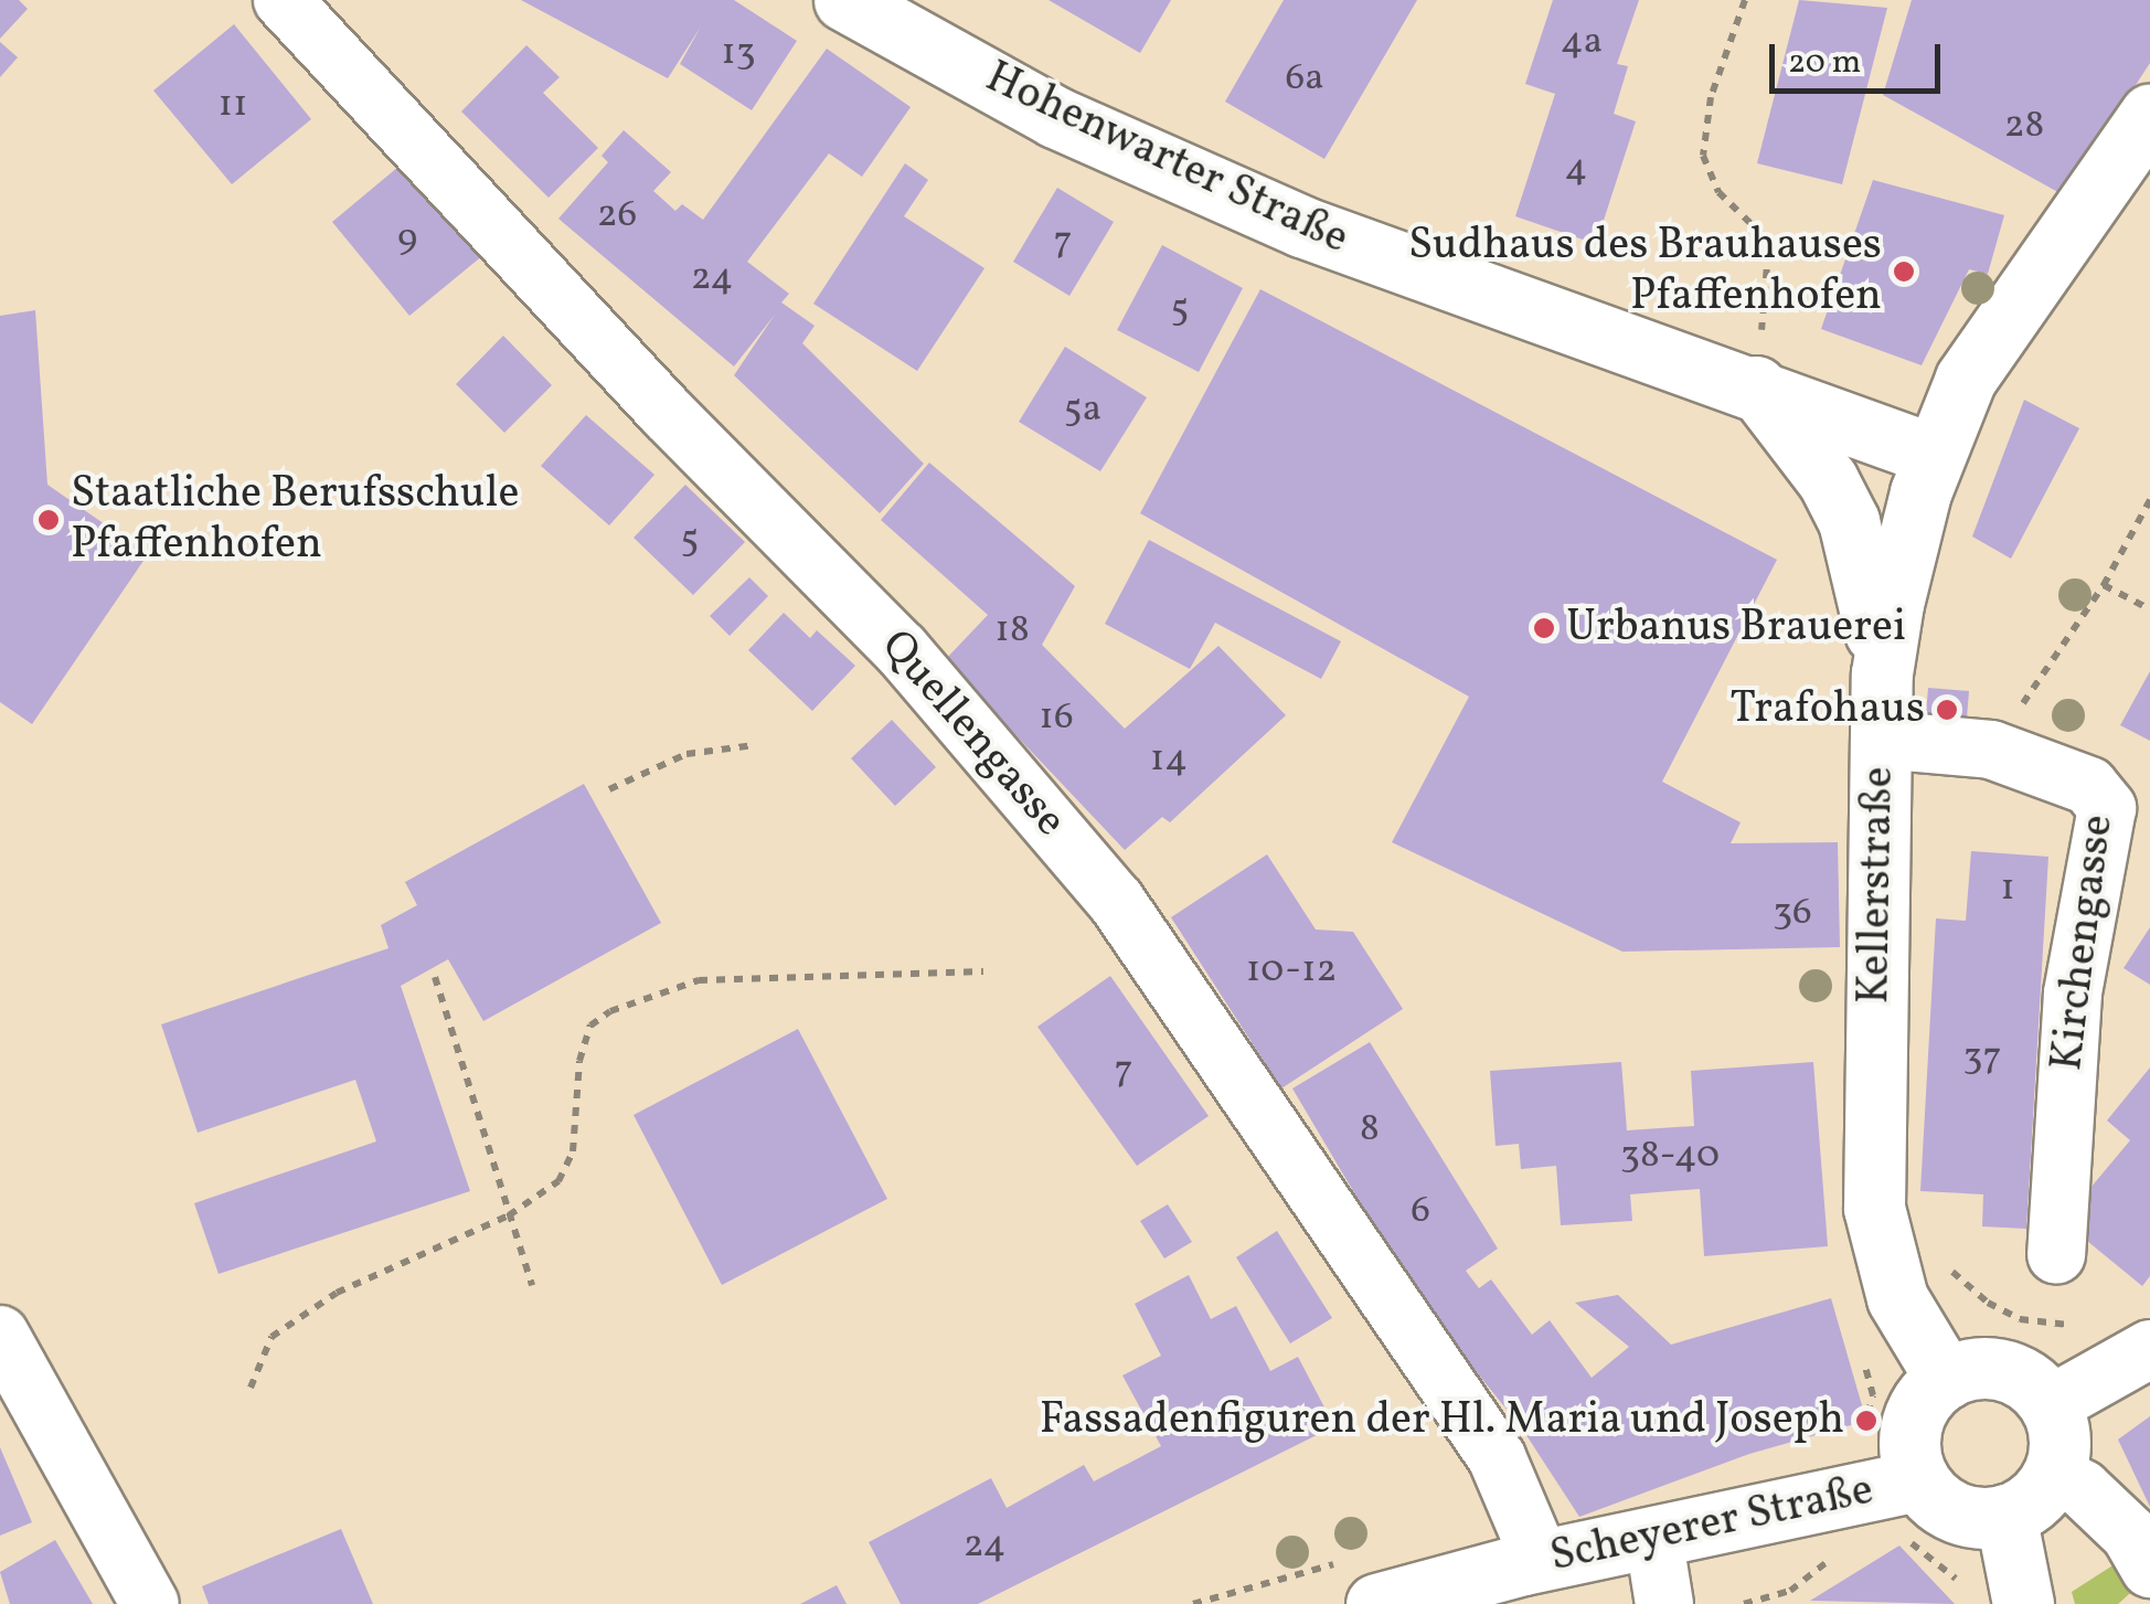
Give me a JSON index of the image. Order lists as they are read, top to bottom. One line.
{"streets":{"street":["Hohenwarter Straße","Quellengasse","Kellerstraße","Kirchengasse","Scheyerer Straße"]},"crossings":[["Hohenwarter Straße","Kellerstraße"],["Quellengasse","Scheyerer Straße"],["Kellerstraße","Kirchengasse"],["Kellerstraße","Scheyerer Straße"]],"places":["Sudhaus des Brauhauses Pfaffenhofen","Staatliche Berufsschule Pfaffenhofen","Urbanus Brauerei","Trafohaus","Fassadenfiguren der Hl. Maria und Joseph"],"house_numbers":["4a","13","6a","11","28","4","26","9","7","24","5","5a","5","18","16","14","1","36","10-12","37","7","8","38-40","6","24"],"scale_bar":"20 m"}
